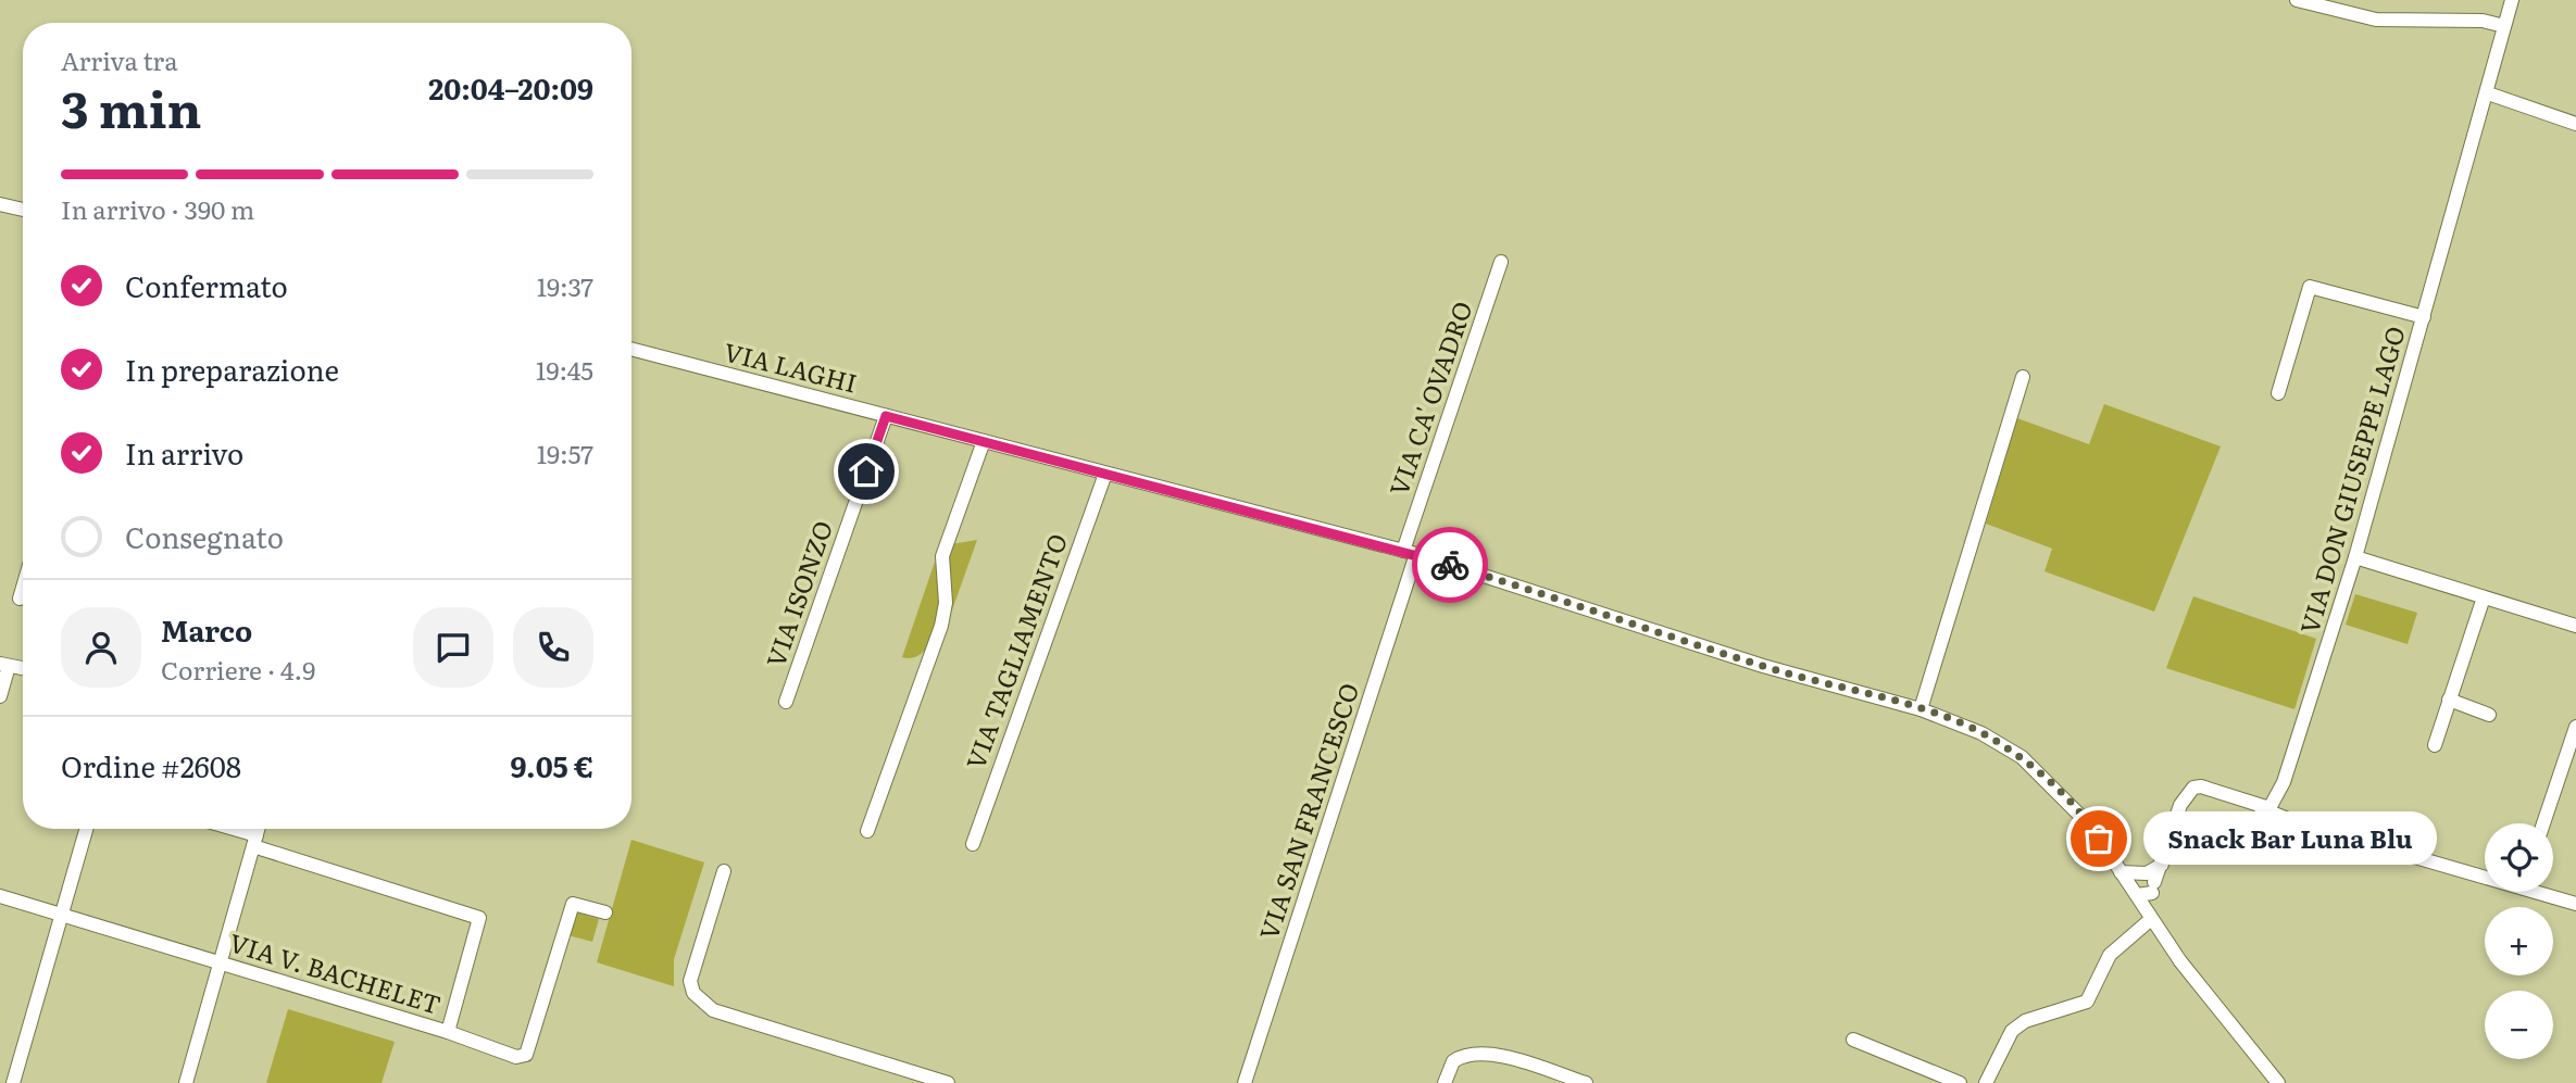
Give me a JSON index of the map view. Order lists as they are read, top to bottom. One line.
{"streets":{"street":["VIA LAGHI","VIA CA' OVADRO","VIA DON GIUSEPPE LAGO","VIA ISONZO","VIA TAGLIAMENTO","VIA SAN FRANCESCO","VIA V. BACHELET"]},"crossings":[["VIA LAGHI","VIA CA' OVADRO"],["VIA LAGHI","VIA ISONZO"],["VIA LAGHI","VIA TAGLIAMENTO"],["VIA LAGHI","VIA SAN FRANCESCO"],["VIA CA' OVADRO","VIA SAN FRANCESCO"]],"places":["Snack Bar Luna Blu"],"page":{"heading":["3 min","Arriva tra","20:04–20:09"],"panel":["Marco","Corriere · 4.9","Ordine #2608","9.05 €"],"bar":"In arrivo · 390 m","list":[["Confermato","19:37"],["In preparazione","19:45"],["In arrivo","19:57"],"Consegnato"],"bubble":"Snack Bar Luna Blu","map_buttons":["+","−"]}}
